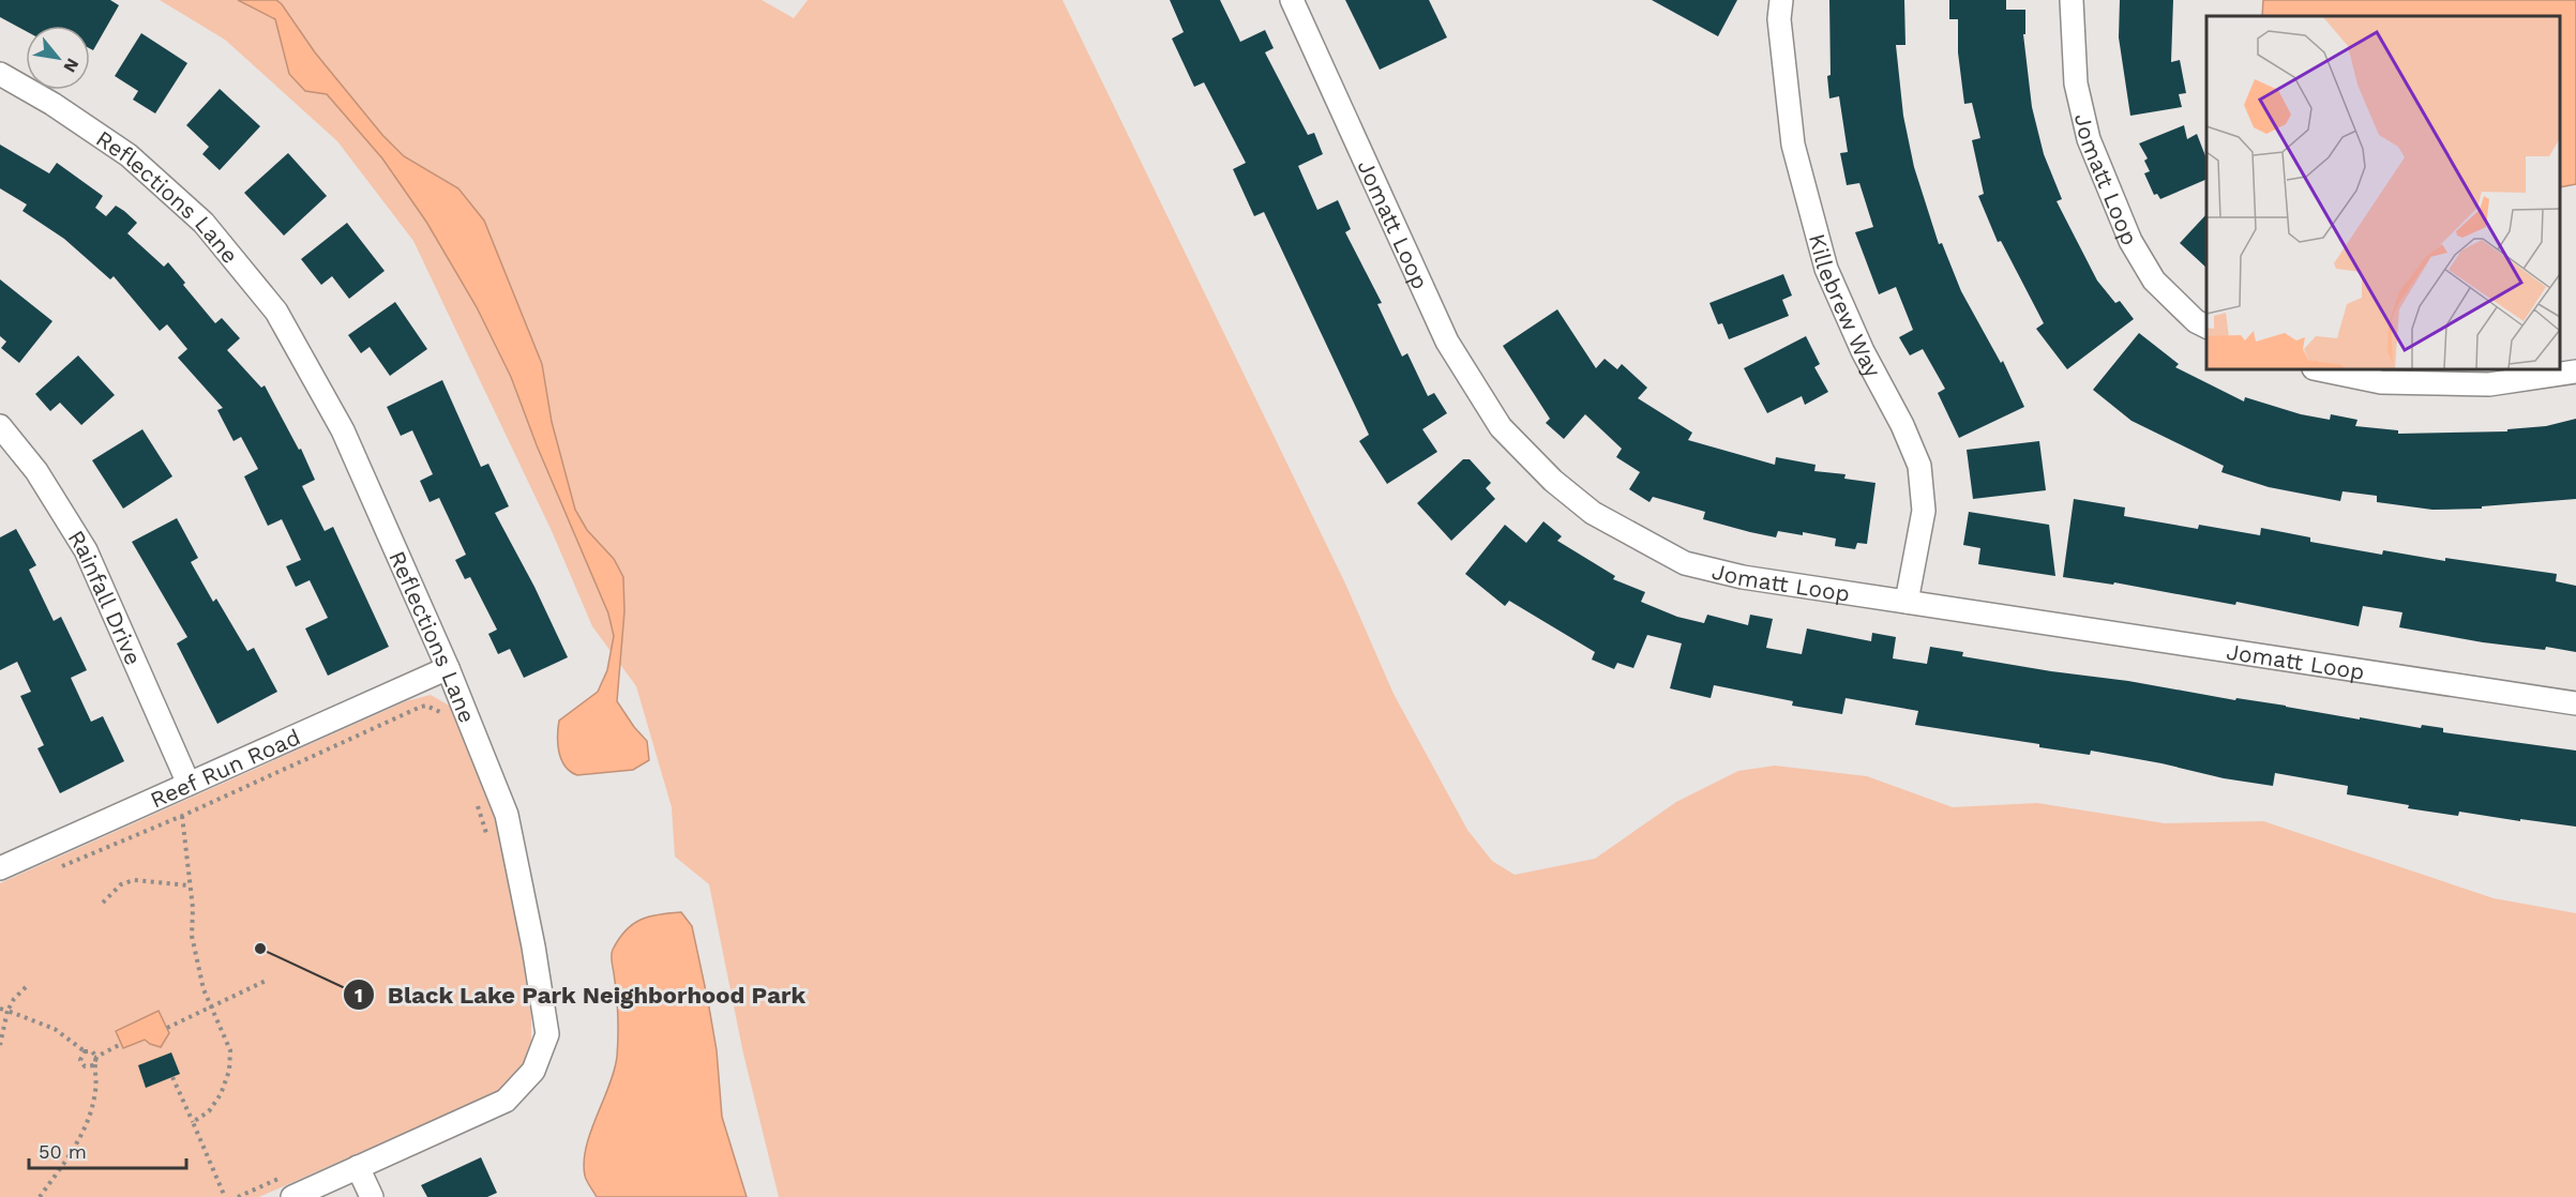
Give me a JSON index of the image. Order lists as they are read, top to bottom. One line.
{"streets":{"street":["Jomatt Loop","Reflections Lane","Killebrew Way","Rainfall Drive","Reef Run Road"]},"crossings":[["Jomatt Loop","Killebrew Way"],["Reflections Lane","Reef Run Road"],["Rainfall Drive","Reef Run Road"]],"places":["Black Lake Park Neighborhood Park"],"scale_bar":"50 m","north":"bottom right"}
